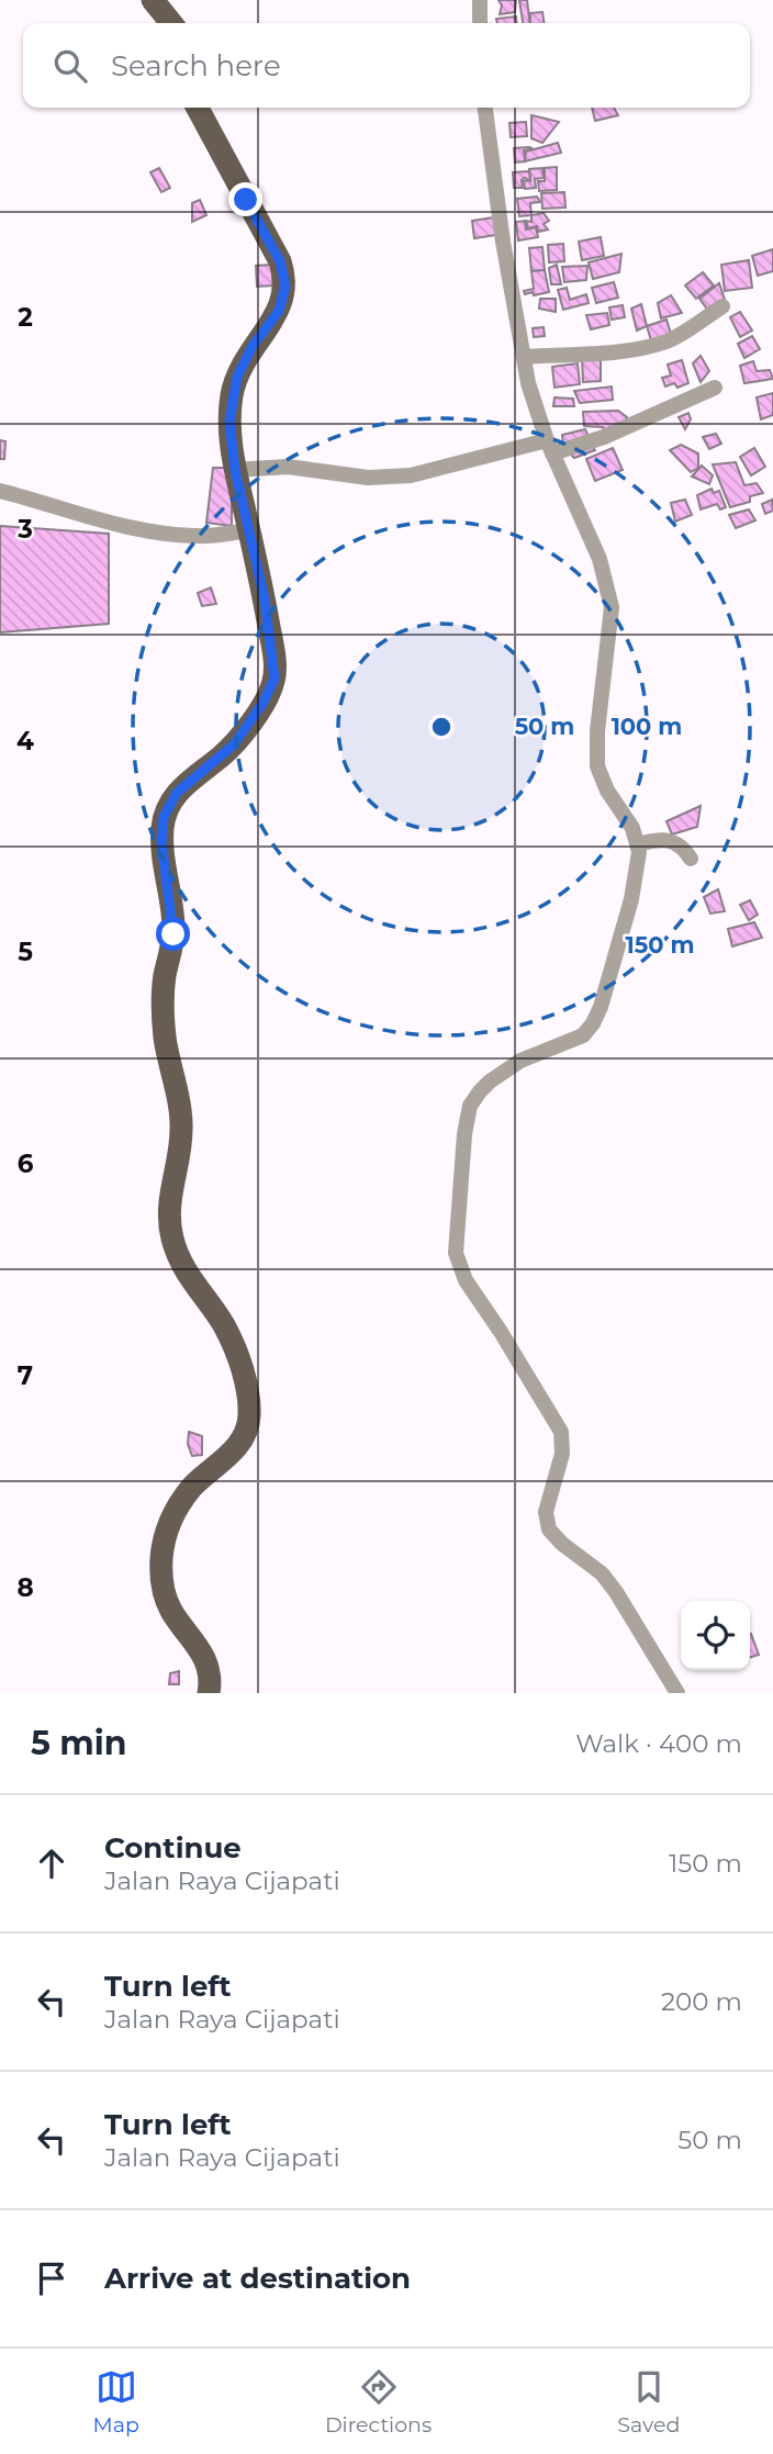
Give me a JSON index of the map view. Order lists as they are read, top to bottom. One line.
{"page":{"search":"Search here","heading":["5 min","Walk · 400 m"],"list":[["Continue","Jalan Raya Cijapati","150 m"],["Turn left","Jalan Raya Cijapati","200 m"],["Turn left","Jalan Raya Cijapati","50 m"],"Arrive at destination"],"nav":["Map","Directions","Saved"]},"grid":{"rows":["2","3","4","5","6","7","8"]},"rings":["50 m","100 m","150 m"]}
